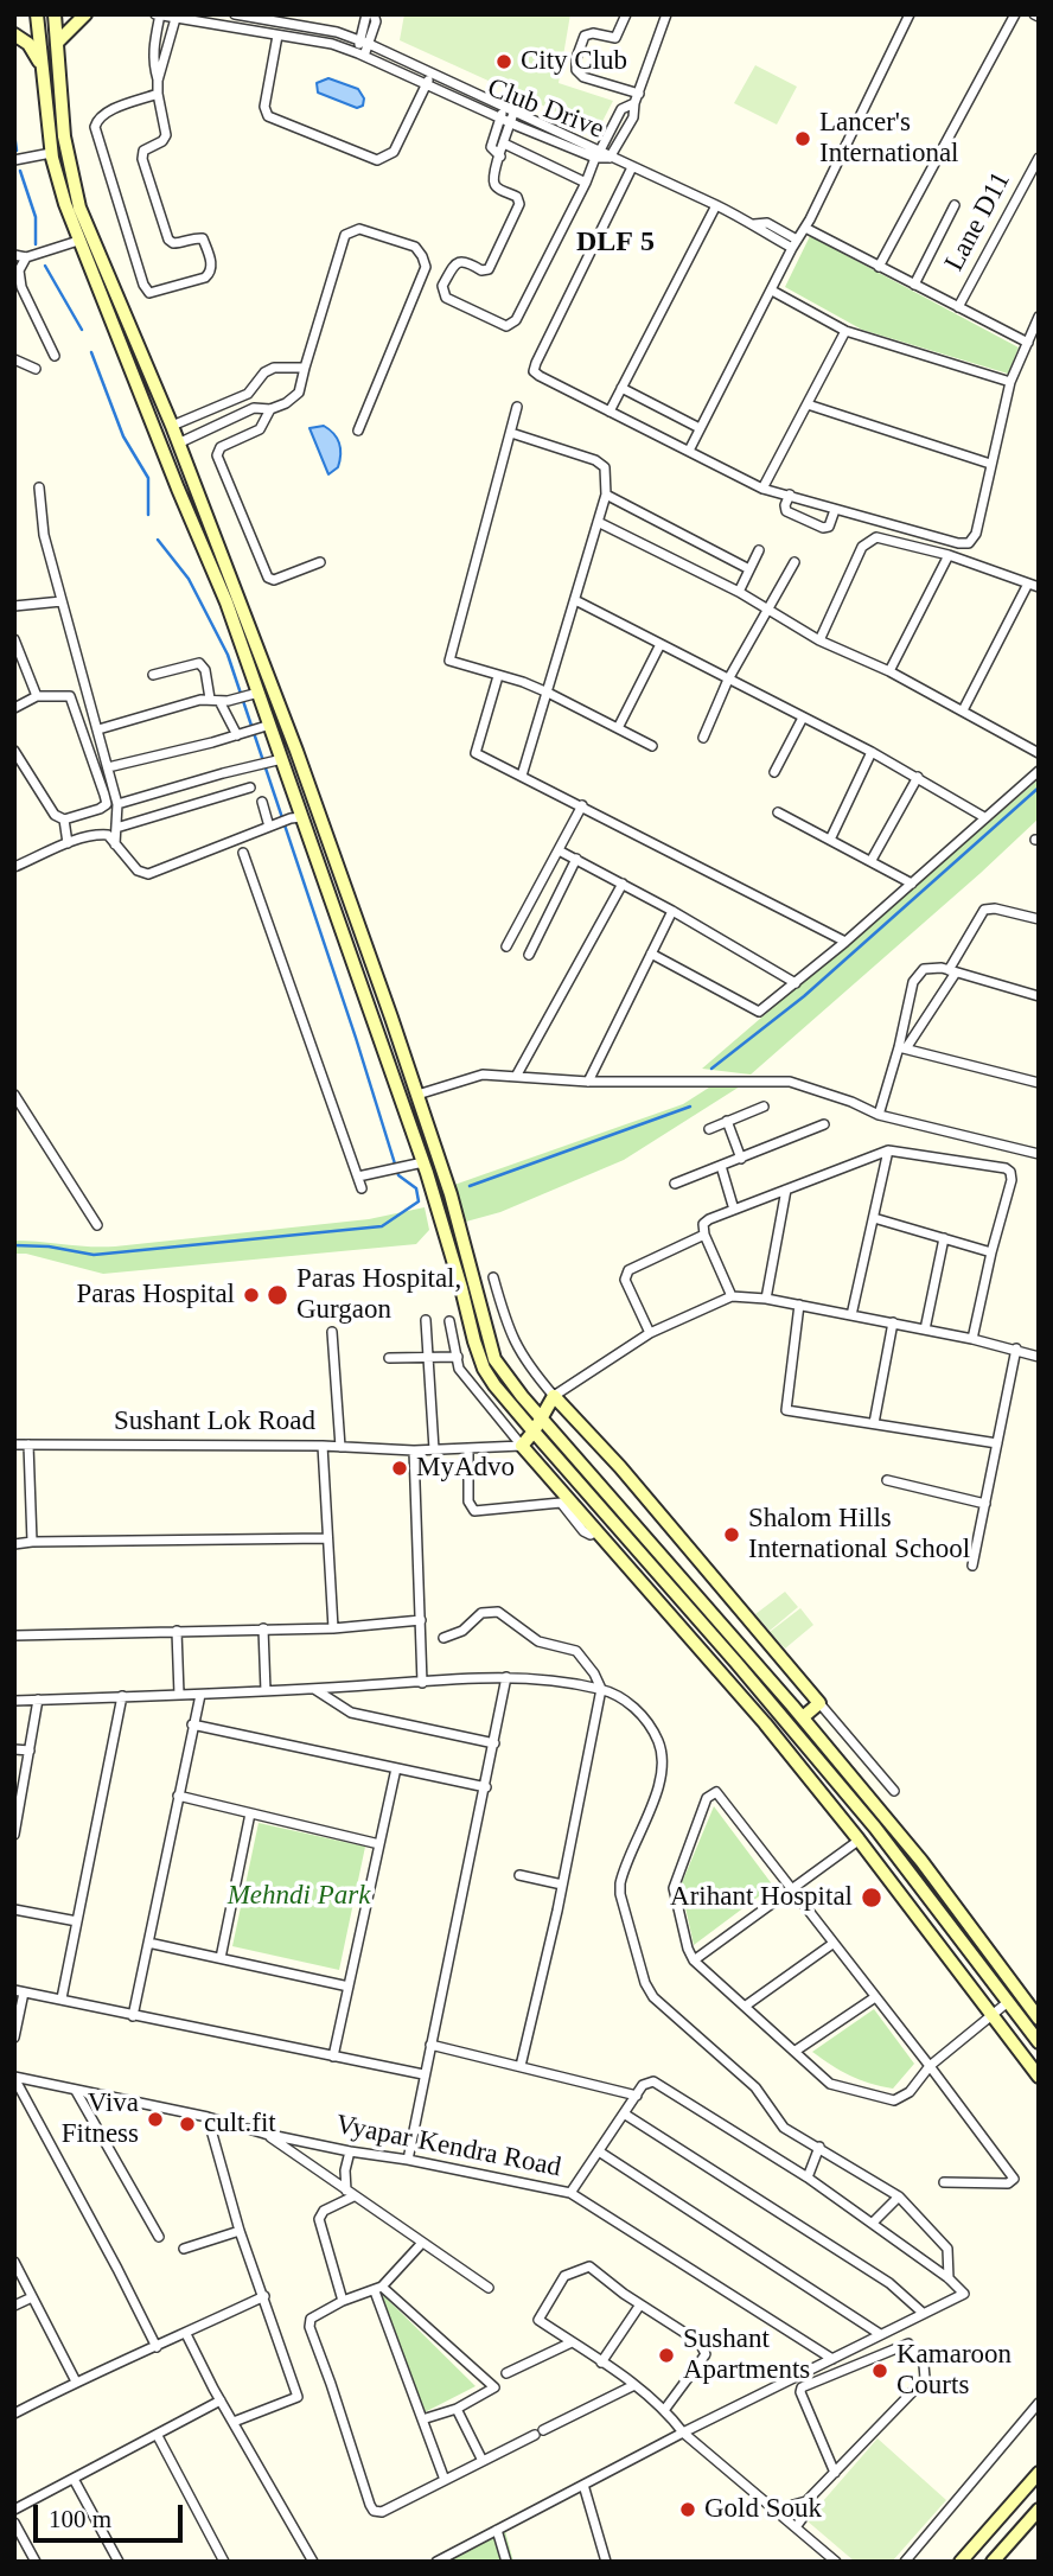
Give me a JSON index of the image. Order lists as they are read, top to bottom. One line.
{"streets":{"street":["Club Drive","Lane D11","Sushant Lok Road","Vyapar Kendra Road"]},"districts":["DLF 5"],"parks":["Mehndi Park"],"places":["City Club","Lancer's International","Paras Hospital","Paras Hospital, Gurgaon","MyAdvo","Shalom Hills International School","Arihant Hospital","Viva Fitness","cult.fit","Sushant Apartments","Kamaroon Courts","Gold Souk"],"scale_bar":"100 m"}
